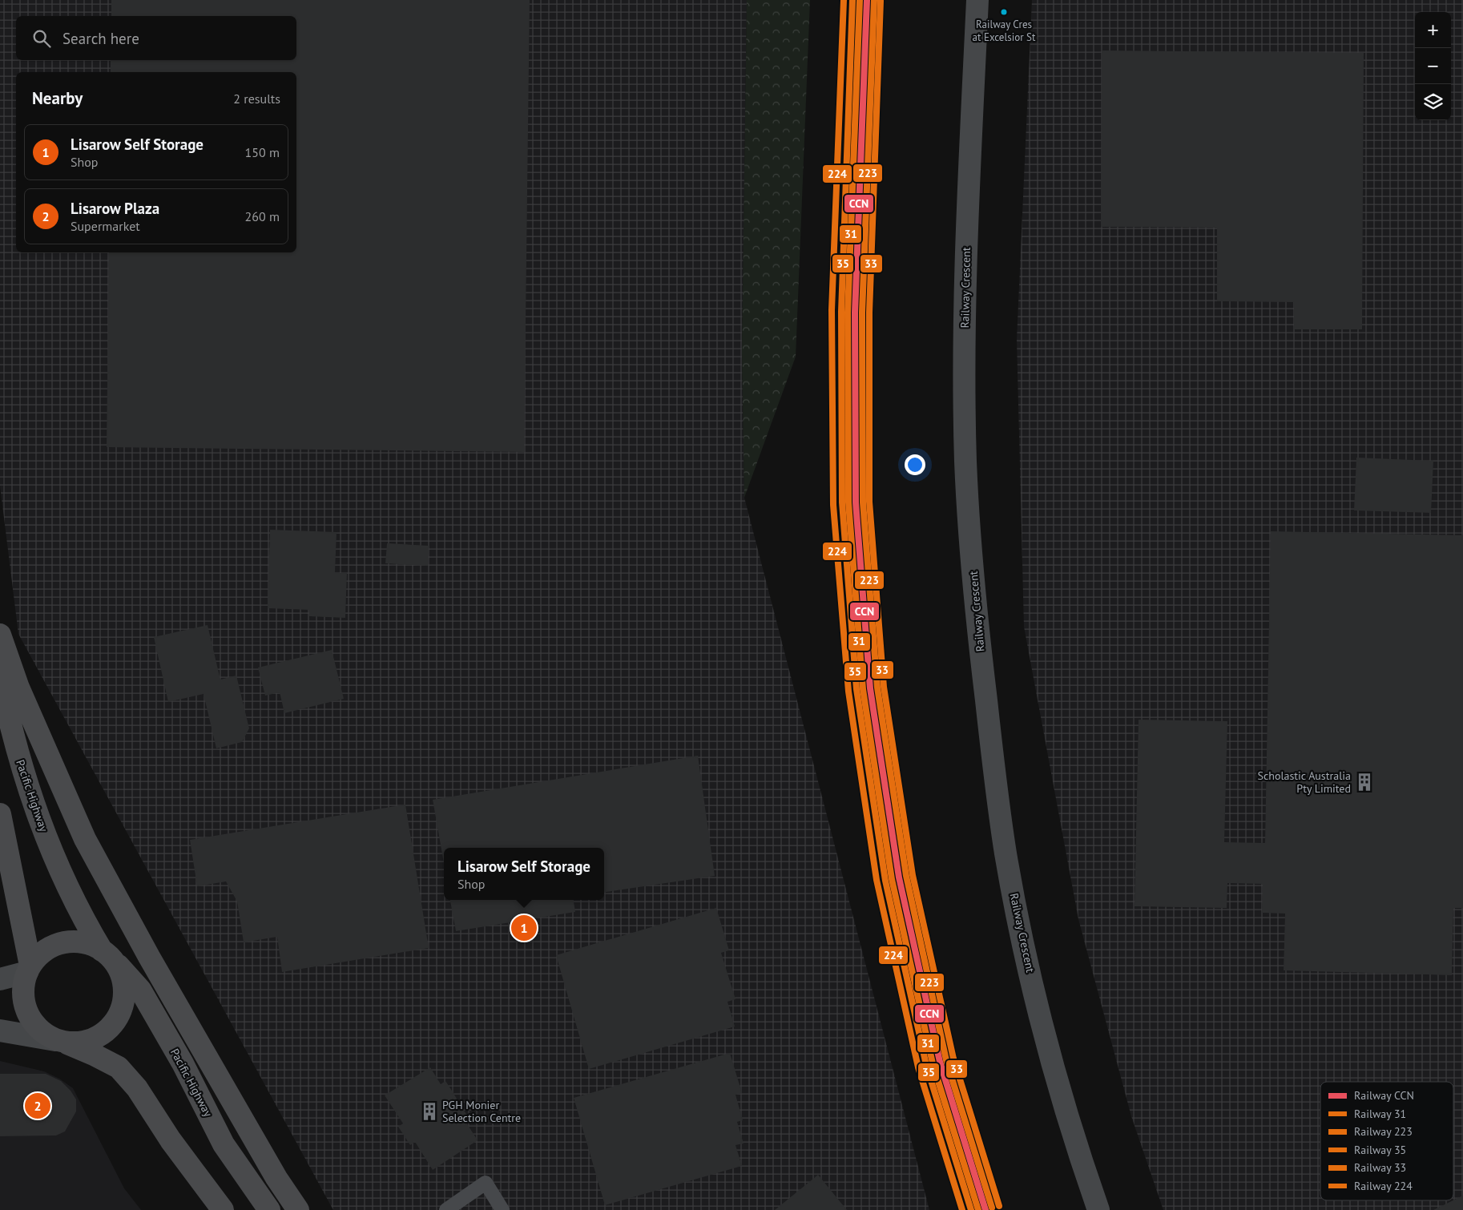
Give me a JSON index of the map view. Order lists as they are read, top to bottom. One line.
{"streets":{"main road":["Railway Crescent","Pacific Highway"]},"places":{"other":["Railway Cres at Excelsior St"],"building":["Scholastic Australia Pty Limited","PGH Monier Selection Centre"]},"lines":["rail line CCN","rail line 31","rail line 223","rail line 35","rail line 224","rail line 33"],"legend":["Railway CCN","Railway 31","Railway 223","Railway 35","Railway 33","Railway 224"],"page":{"map_buttons":["+","−"],"search":"Search here","heading":["Nearby","2 results"],"list":[{"mark":"1","name":"Lisarow Self Storage","note":"Shop","value":"150 m"},{"mark":"2","name":"Lisarow Plaza","note":"Supermarket","value":"260 m"}],"popup":["Lisarow Self Storage","Shop"],"pins":["1","2"]}}
